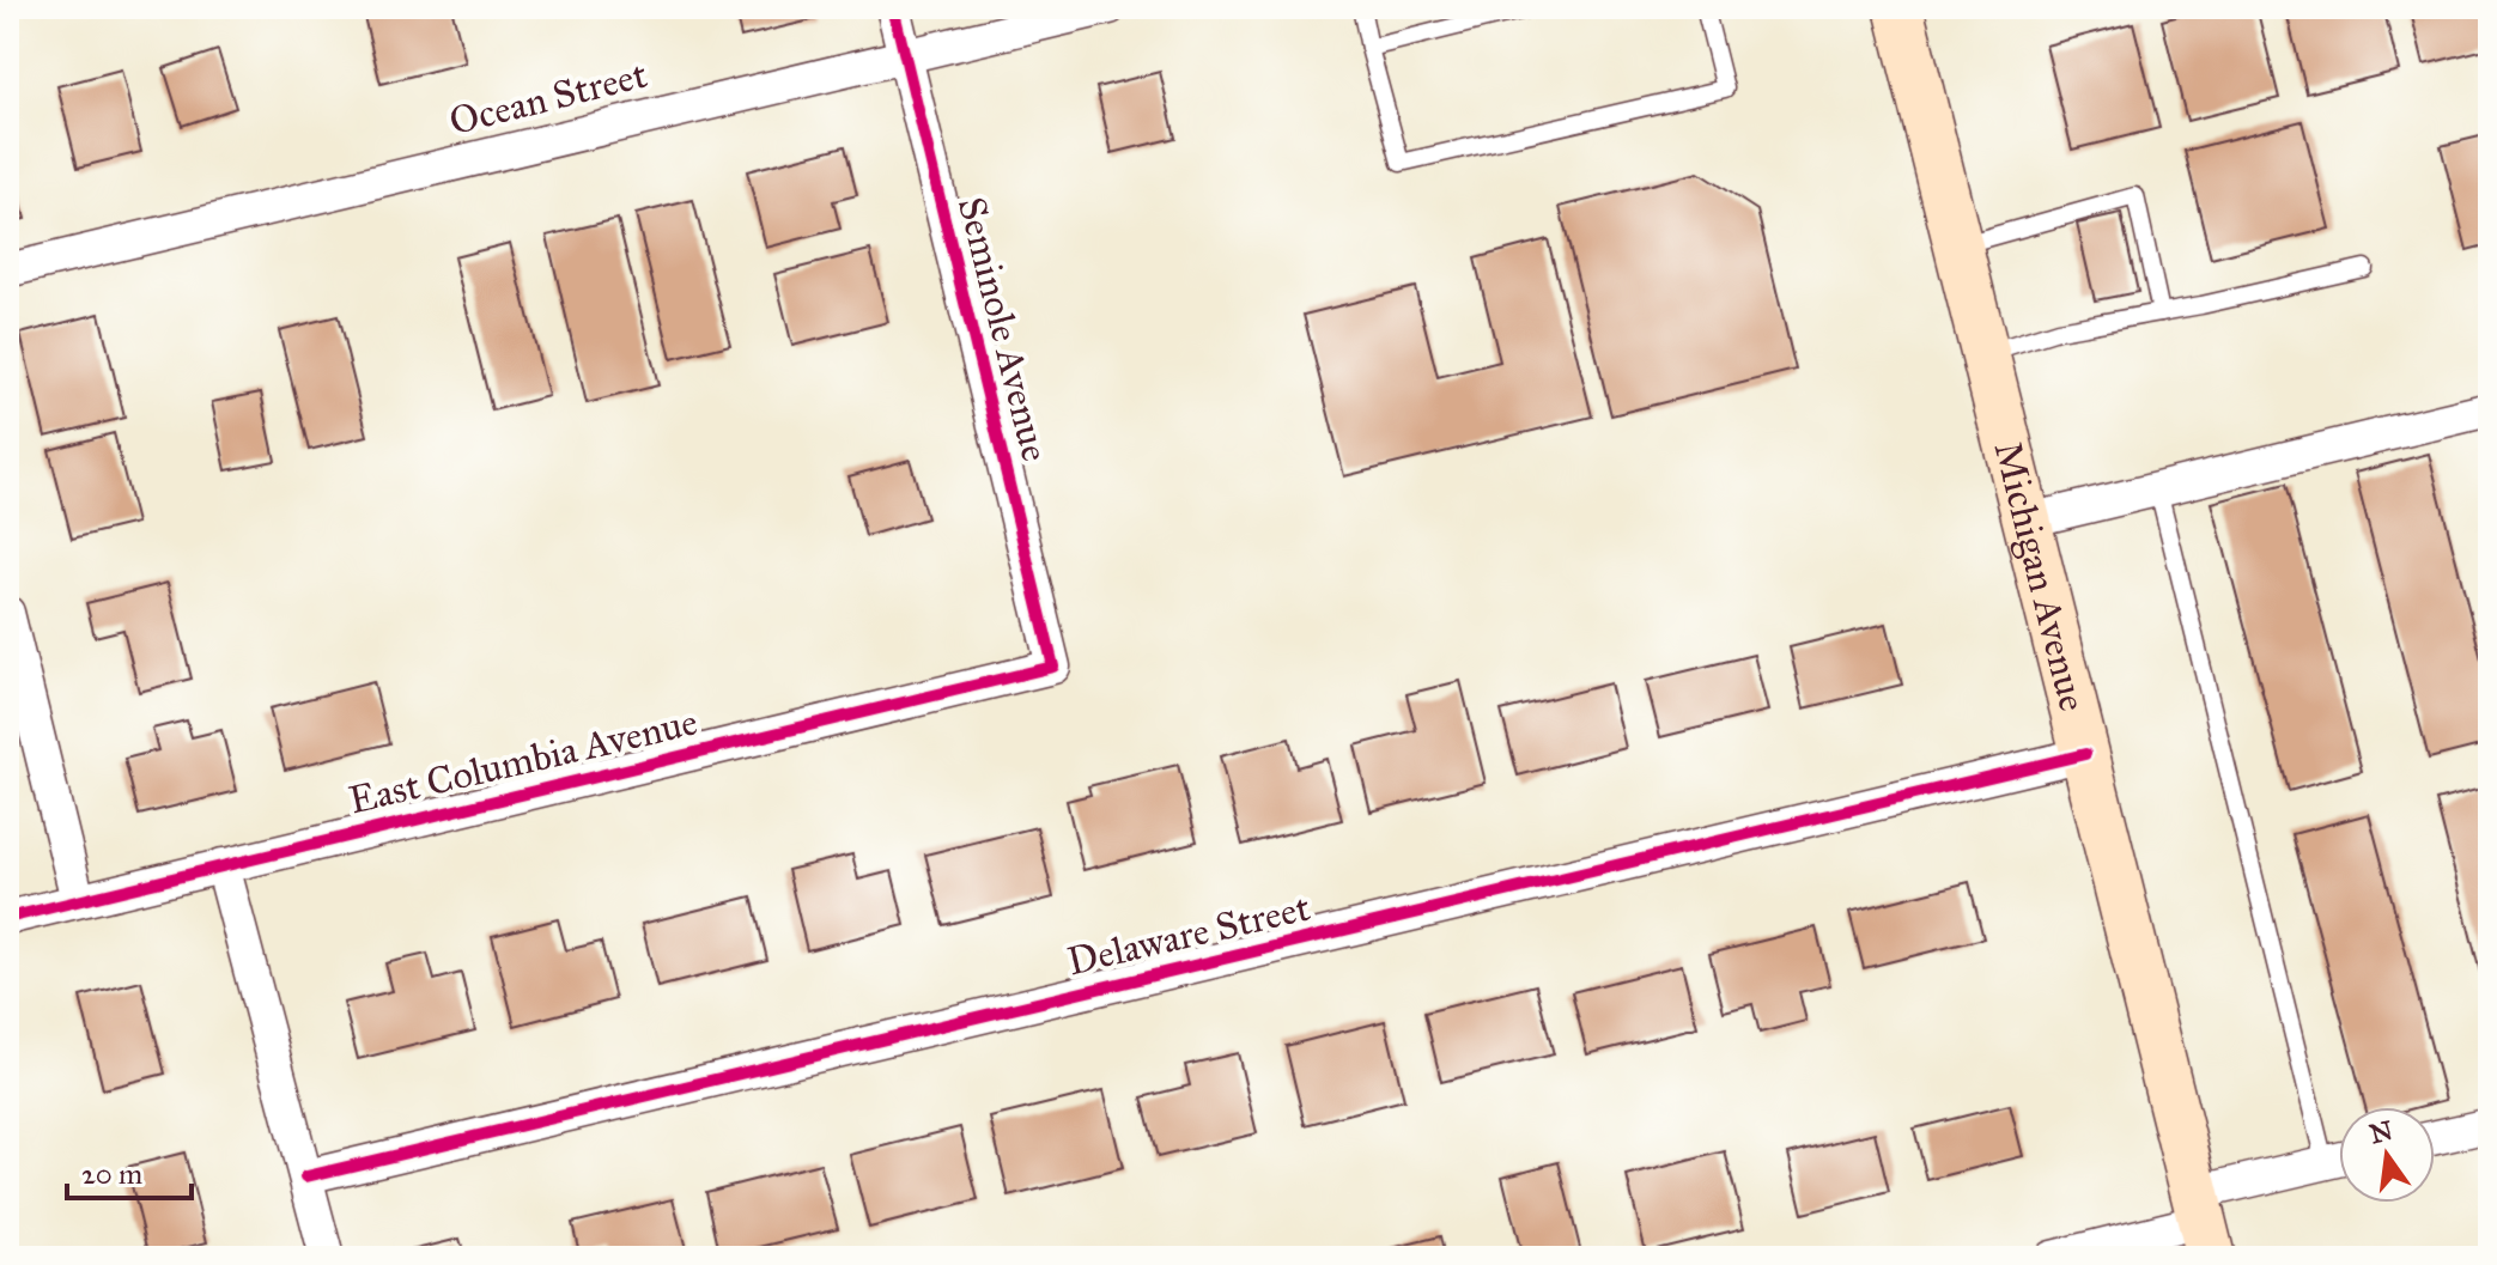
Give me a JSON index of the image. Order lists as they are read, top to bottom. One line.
{"streets":{"main road":["Michigan Avenue"],"street":["Ocean Street","Seminole Avenue","East Columbia Avenue","Delaware Street"]},"crossings":[["Ocean Street","Seminole Avenue"],["Seminole Avenue","East Columbia Avenue"],["Michigan Avenue","Delaware Street"]],"scale_bar":"20 m","north":"top"}
